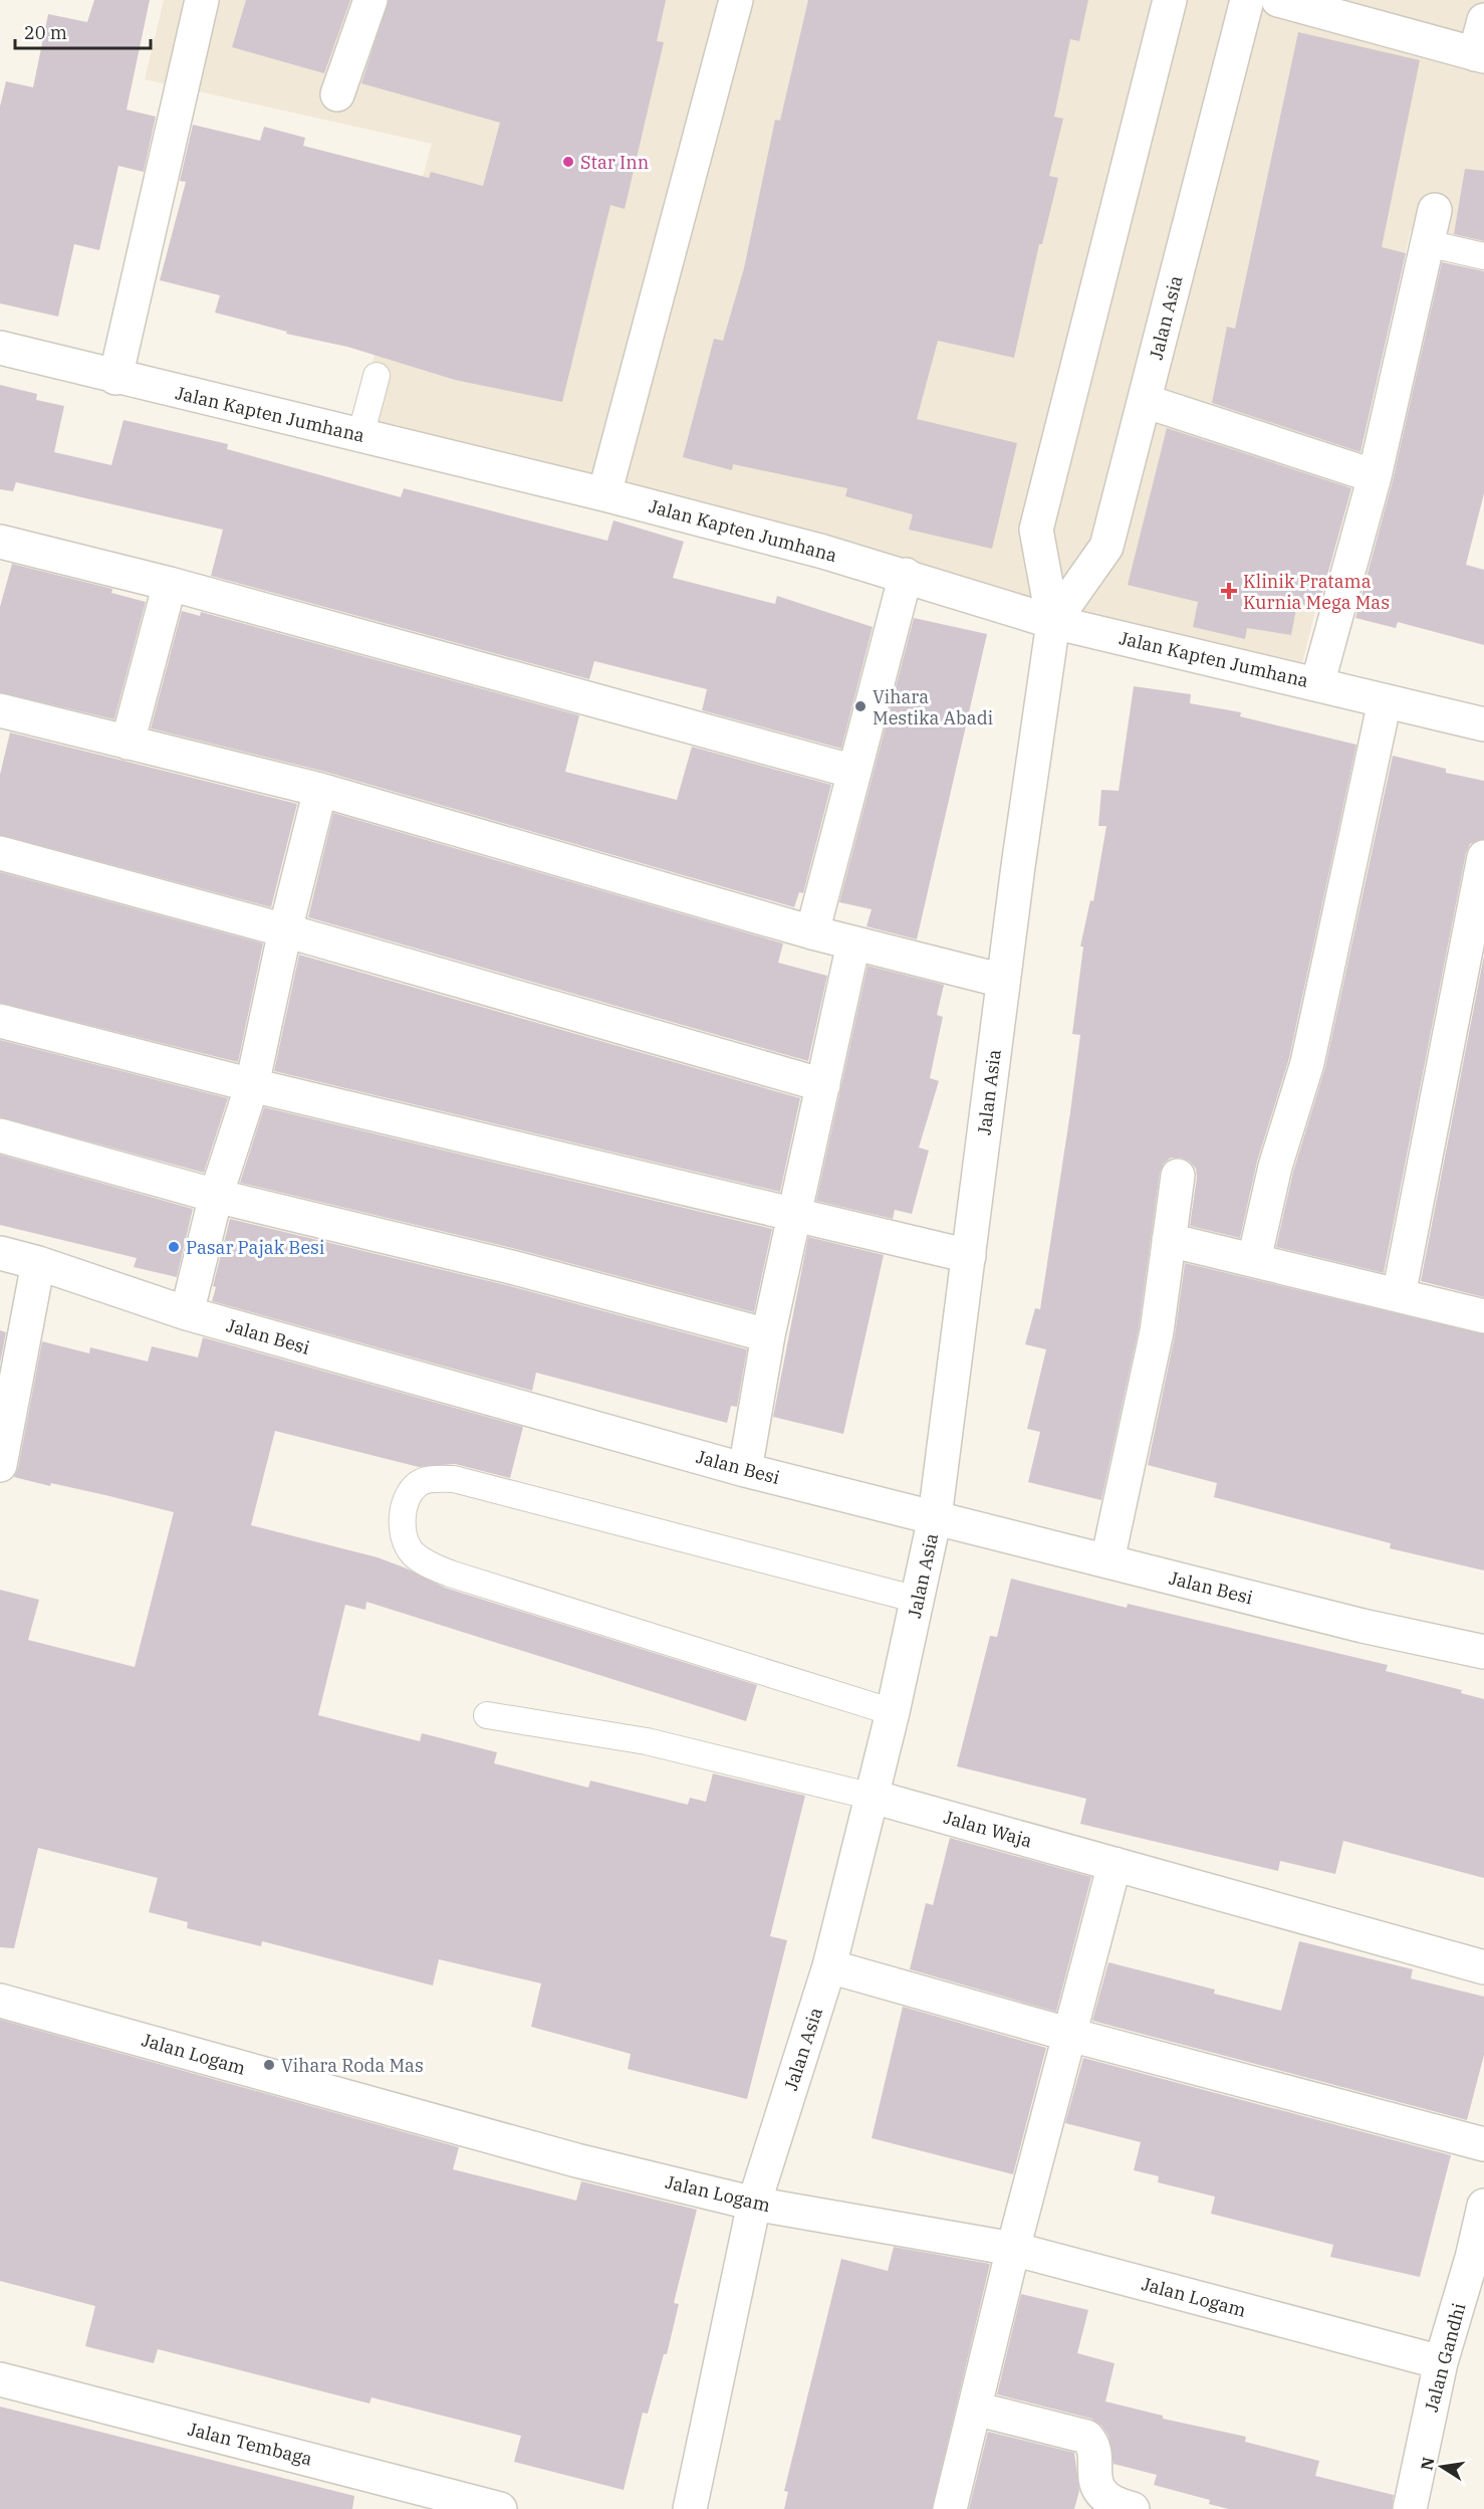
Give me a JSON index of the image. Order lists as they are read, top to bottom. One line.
{"streets":{"street":["Jalan Asia","Jalan Kapten Jumhana","Jalan Besi","Jalan Waja","Jalan Logam","Jalan Gandhi","Jalan Tembaga"]},"crossings":[["Jalan Asia","Jalan Kapten Jumhana"],["Jalan Asia","Jalan Besi"],["Jalan Asia","Jalan Waja"],["Jalan Asia","Jalan Logam"],["Jalan Logam","Jalan Gandhi"]],"places":{"other":["Star Inn","Vihara Mestika Abadi","Pasar Pajak Besi","Vihara Roda Mas"],"health":["Klinik Pratama Kurnia Mega Mas"]},"scale_bar":"20 m","north":"left"}
